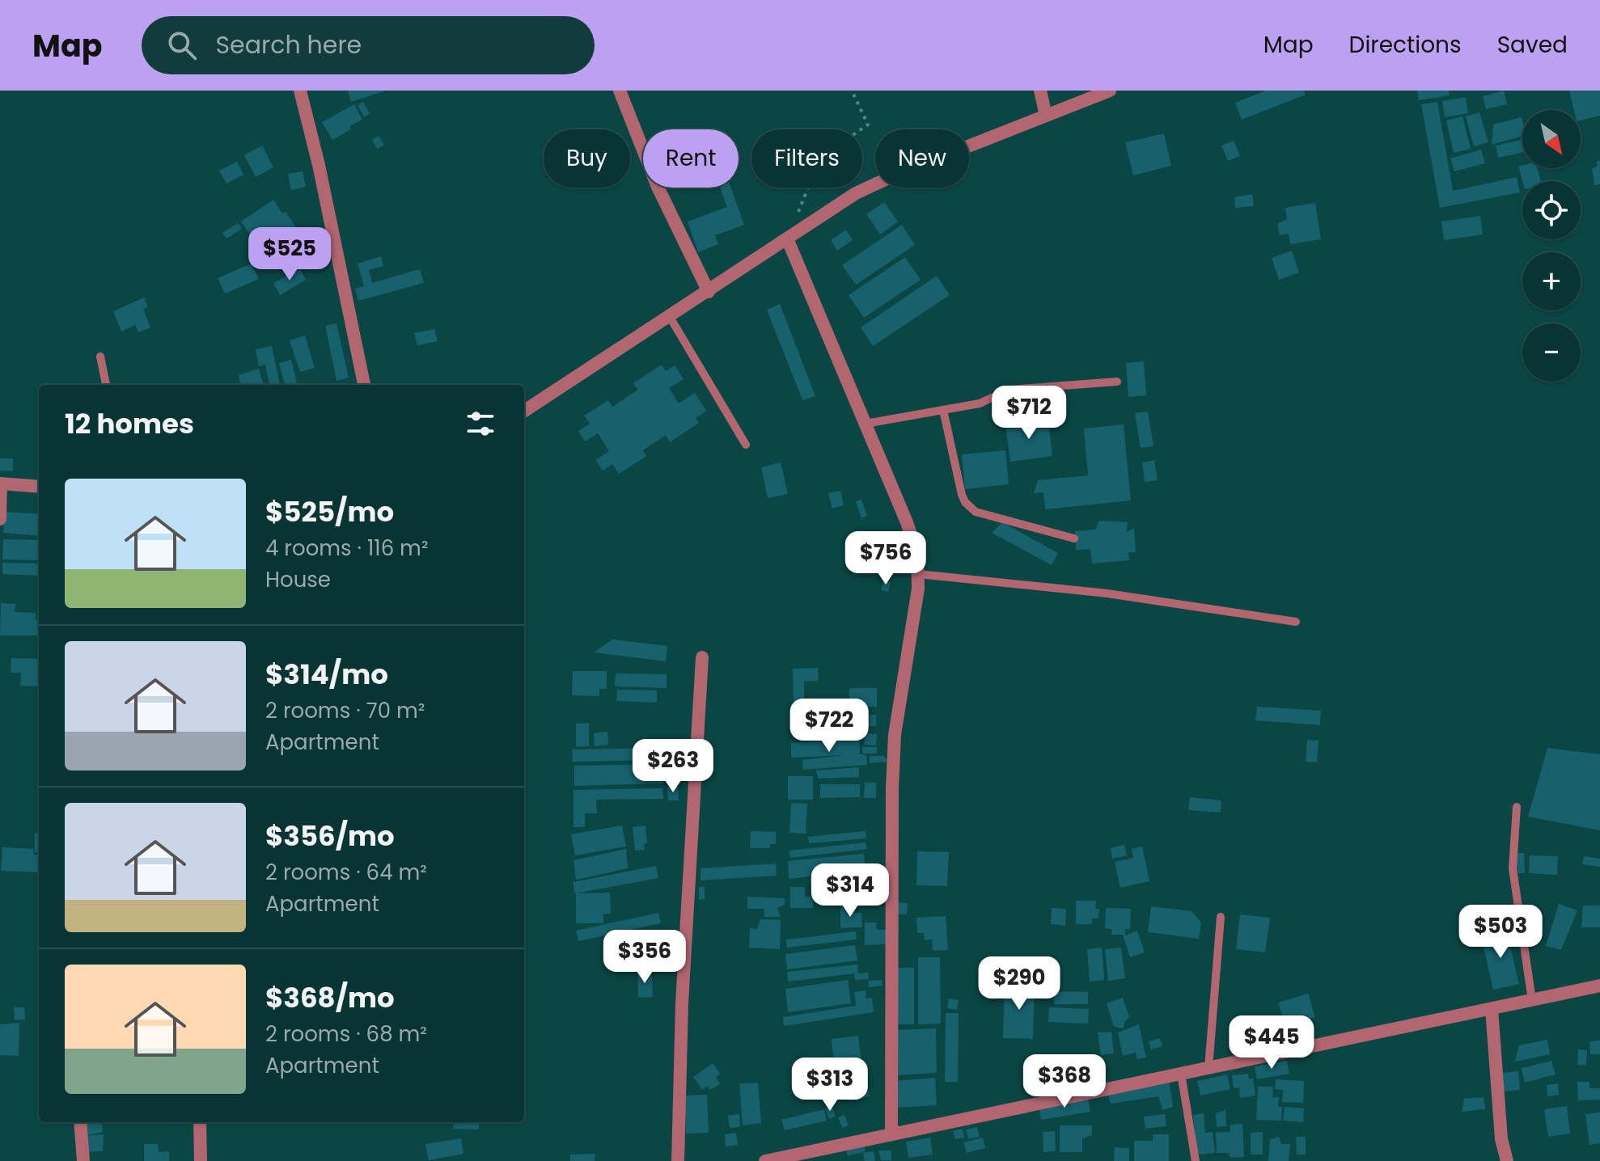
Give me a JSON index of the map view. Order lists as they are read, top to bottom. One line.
{"north":"bottom right","page":{"header":"Map","search":"Search here","nav":["Map","Directions","Saved"],"map_buttons":["+","−"],"chip":["Buy","Rent","Filters","New"],"price":["$525","$712","$756","$722","$263","$314","$503","$356","$290","$445","$368","$313"],"heading":"12 homes","list":[{"name":"$525/mo","note":"4 rooms · 116 m² · House"},{"name":"$314/mo","note":"2 rooms · 70 m² · Apartment"},{"name":"$356/mo","note":"2 rooms · 64 m² · Apartment"},{"name":"$368/mo","note":"2 rooms · 68 m² · Apartment"}]}}
